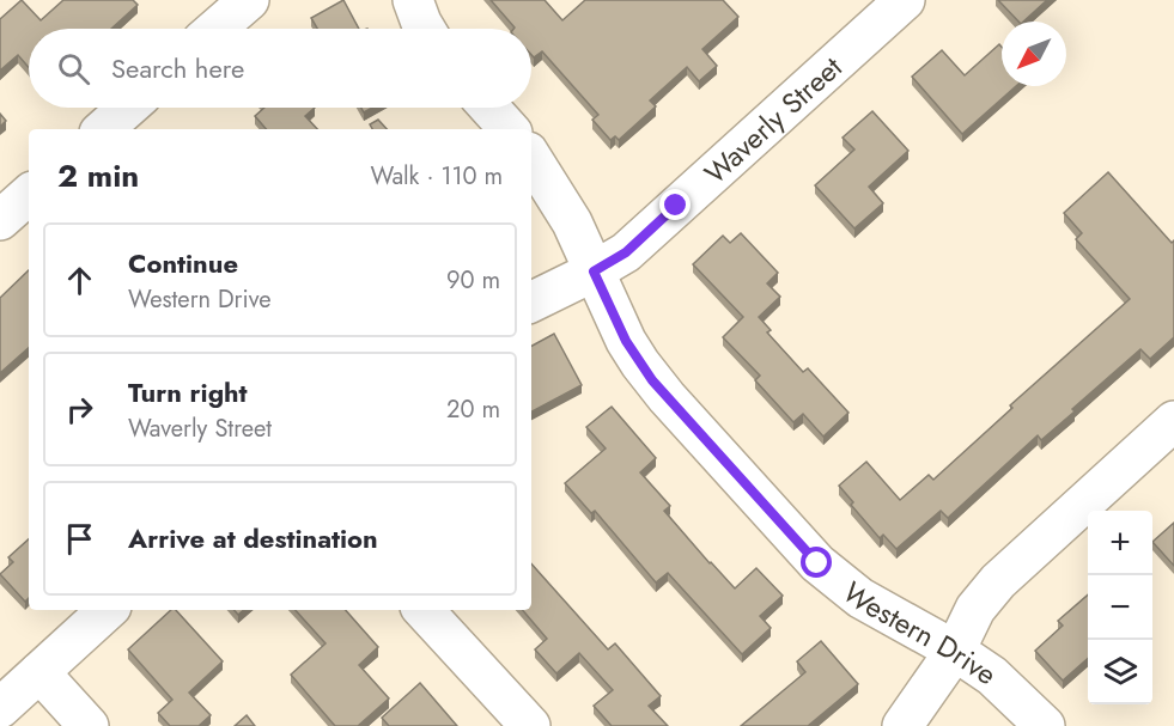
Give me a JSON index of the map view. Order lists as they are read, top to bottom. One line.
{"streets":{"street":["Waverly Street","Western Drive"]},"crossings":[["Waverly Street","Western Drive"]],"north":"bottom left","page":{"search":"Search here","heading":["2 min","Walk · 110 m"],"list":[["Continue","Western Drive","90 m"],["Turn right","Waverly Street","20 m"],"Arrive at destination"],"map_buttons":["+","−"]}}
